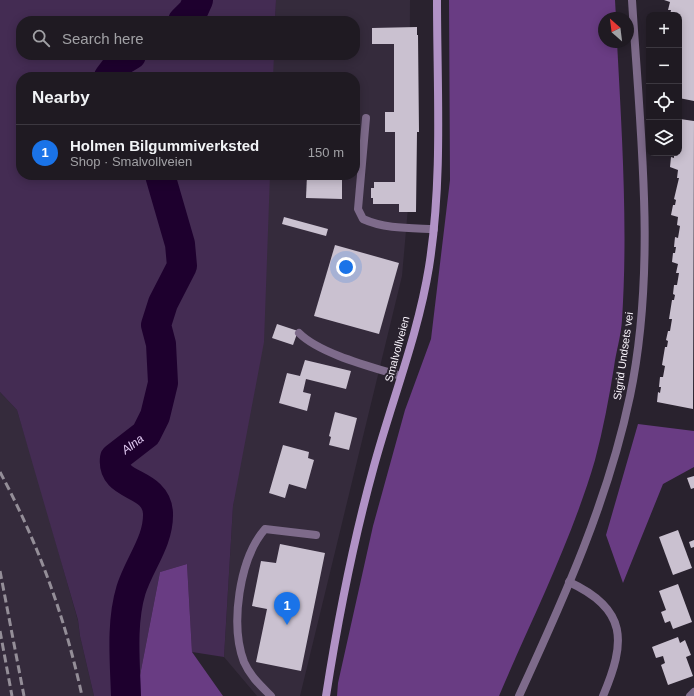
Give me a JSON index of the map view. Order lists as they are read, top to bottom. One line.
{"streets":{"street":["Smalvollveien","Sigrid Undsets vei"]},"water":["Alna"],"north":"top left","page":{"map_buttons":["+","−"],"search":"Search here","heading":"Nearby","list":[{"mark":"1","name":"Holmen Bilgummiverksted","note":"Shop · Smalvollveien","value":"150 m"}],"pins":"1"}}
